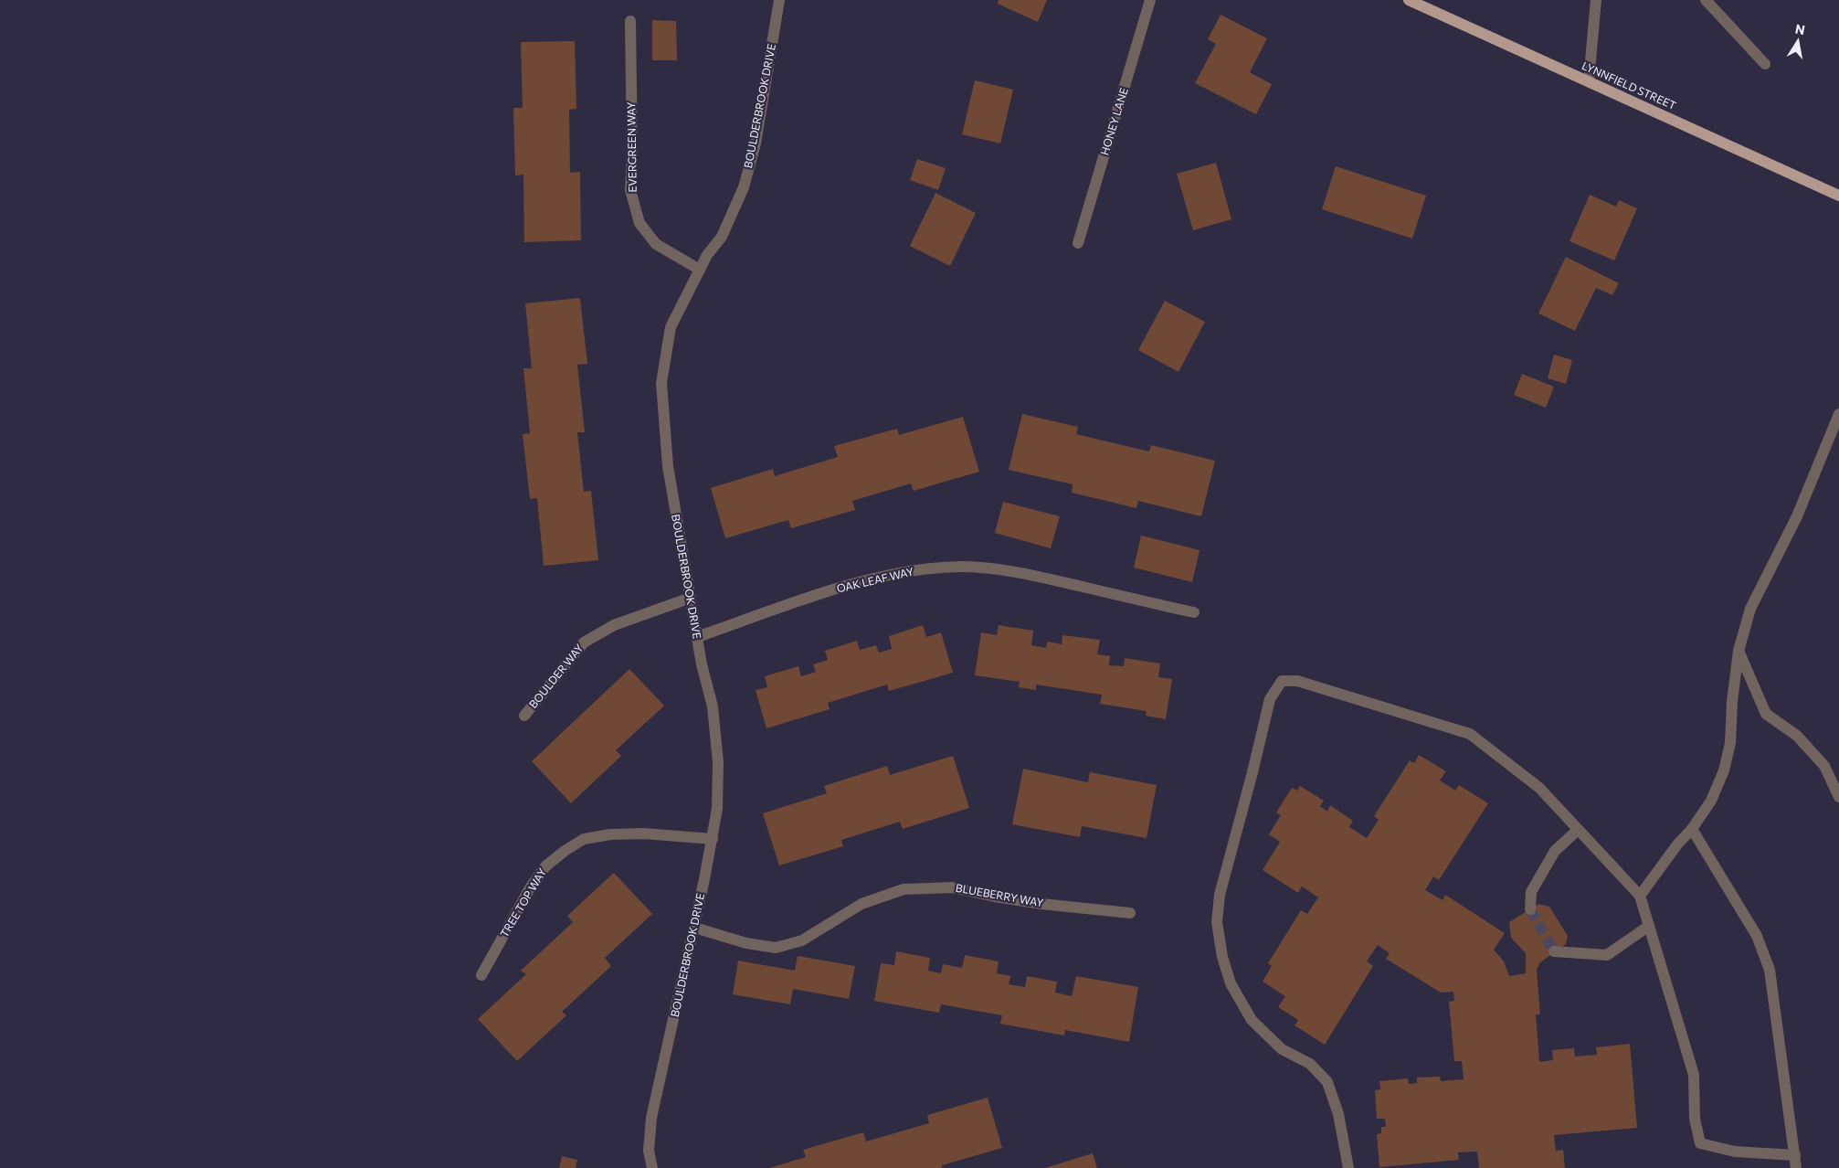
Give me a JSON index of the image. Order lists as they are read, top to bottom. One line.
{"streets":{"main road":["LYNNFIELD STREET"],"street":["BOULDERBROOK DRIVE","HONEY LANE","EVERGREEN WAY","OAK LEAF WAY","BOULDER WAY","BLUEBERRY WAY","TREE TOP WAY"]},"crossings":[["BOULDERBROOK DRIVE","EVERGREEN WAY"],["BOULDERBROOK DRIVE","OAK LEAF WAY"],["BOULDERBROOK DRIVE","BOULDER WAY"],["BOULDERBROOK DRIVE","BLUEBERRY WAY"],["BOULDERBROOK DRIVE","TREE TOP WAY"]],"north":"top"}
